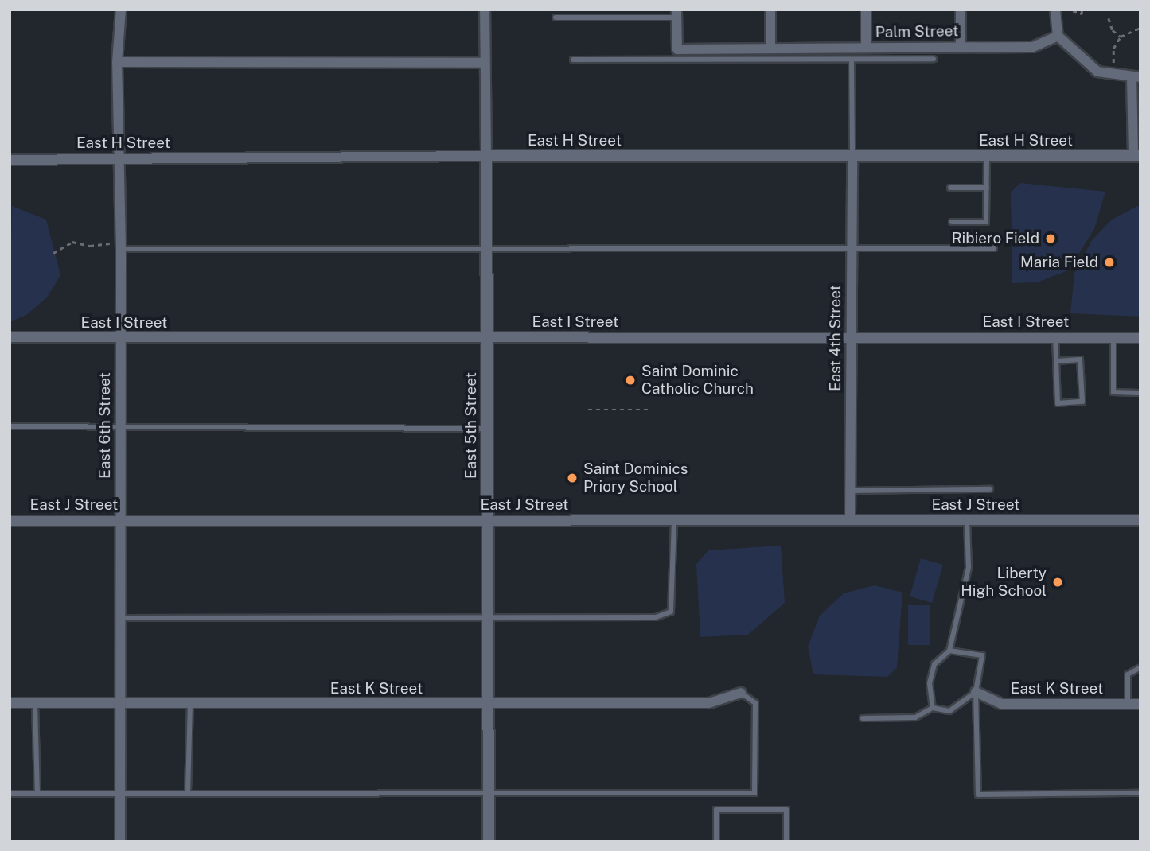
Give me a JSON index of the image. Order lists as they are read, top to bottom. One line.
{"streets":{"street":["Palm Street","East H Street","East I Street","East 4th Street","East 6th Street","East 5th Street","East J Street","East K Street"]},"crossings":[["East H Street","East 4th Street"],["East H Street","East 6th Street"],["East H Street","East 5th Street"],["East I Street","East 4th Street"],["East I Street","East 6th Street"],["East I Street","East 5th Street"],["East 4th Street","East J Street"],["East 6th Street","East J Street"],["East 6th Street","East K Street"],["East 5th Street","East J Street"],["East 5th Street","East K Street"]],"places":["Ribiero Field","Maria Field","Saint Dominic Catholic Church","Saint Dominics Priory School","Liberty High School"]}
